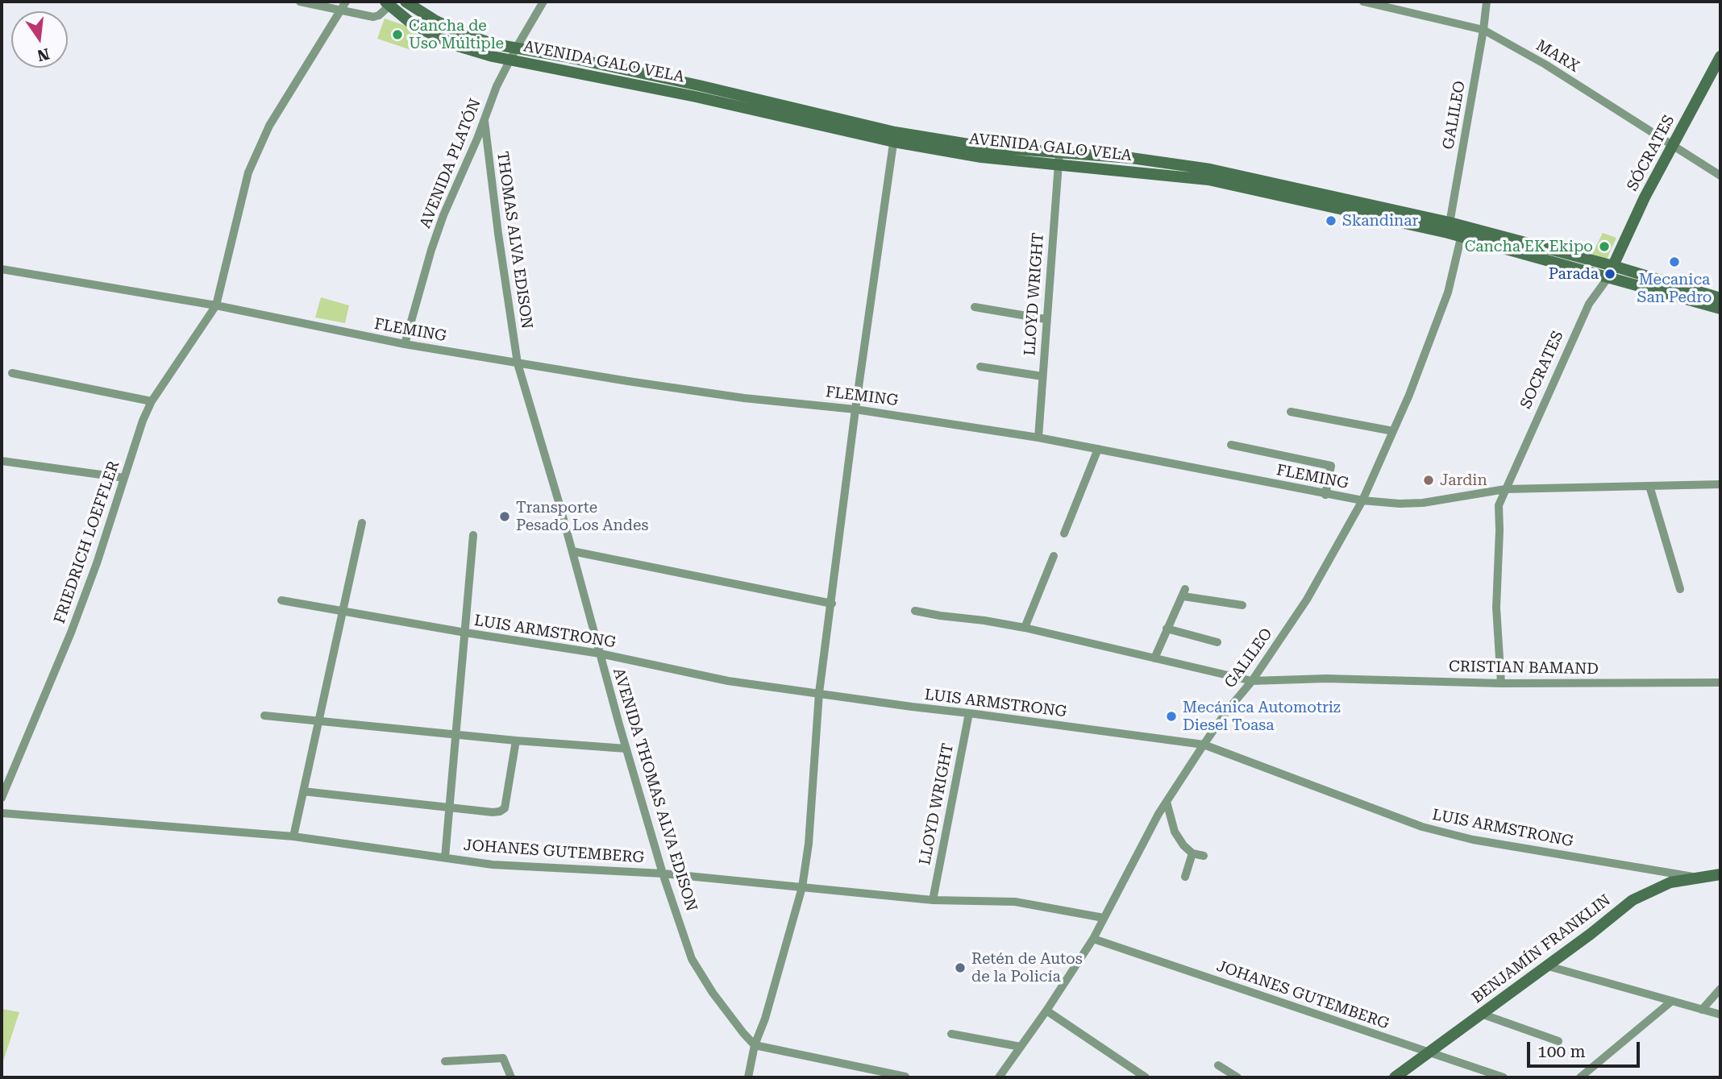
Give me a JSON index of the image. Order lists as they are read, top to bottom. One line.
{"streets":{"main road":["AVENIDA GALO VELA","SÓCRATES","BENJAMÍN FRANKLIN"],"street":["MARX","GALILEO","AVENIDA PLATÓN","THOMAS ALVA EDISON","LLOYD WRIGHT","FLEMING","SOCRATES","FRIEDRICH LOEFFLER","LUIS ARMSTRONG","CRISTIAN BAMAND","AVENIDA THOMAS ALVA EDISON","JOHANES GUTEMBERG"]},"crossings":[["MARX","GALILEO"],["MARX","SÓCRATES"],["AVENIDA GALO VELA","GALILEO"],["AVENIDA GALO VELA","SÓCRATES"],["AVENIDA GALO VELA","AVENIDA PLATÓN"],["AVENIDA GALO VELA","LLOYD WRIGHT"],["AVENIDA GALO VELA","SOCRATES"],["GALILEO","FLEMING"],["GALILEO","LUIS ARMSTRONG"],["GALILEO","CRISTIAN BAMAND"],["GALILEO","JOHANES GUTEMBERG"],["SÓCRATES","SOCRATES"],["AVENIDA PLATÓN","THOMAS ALVA EDISON"],["AVENIDA PLATÓN","FLEMING"],["THOMAS ALVA EDISON","FLEMING"],["THOMAS ALVA EDISON","AVENIDA THOMAS ALVA EDISON"],["LLOYD WRIGHT","FLEMING"],["LLOYD WRIGHT","LUIS ARMSTRONG"],["LLOYD WRIGHT","JOHANES GUTEMBERG"],["FLEMING","SOCRATES"],["FLEMING","FRIEDRICH LOEFFLER"],["FLEMING","AVENIDA THOMAS ALVA EDISON"],["SOCRATES","CRISTIAN BAMAND"],["LUIS ARMSTRONG","AVENIDA THOMAS ALVA EDISON"],["LUIS ARMSTRONG","BENJAMÍN FRANKLIN"],["AVENIDA THOMAS ALVA EDISON","JOHANES GUTEMBERG"],["JOHANES GUTEMBERG","BENJAMÍN FRANKLIN"]],"places":["Cancha de Uso Múltiple","Skandinar","Cancha EK Ekipo","Mecanica San Pedro","Parada","Jardin","Transporte Pesado Los Andes","Mecánica Automotriz Diesel Toasa","Retén de Autos de la Policía"],"scale_bar":"100 m","north":"bottom"}
